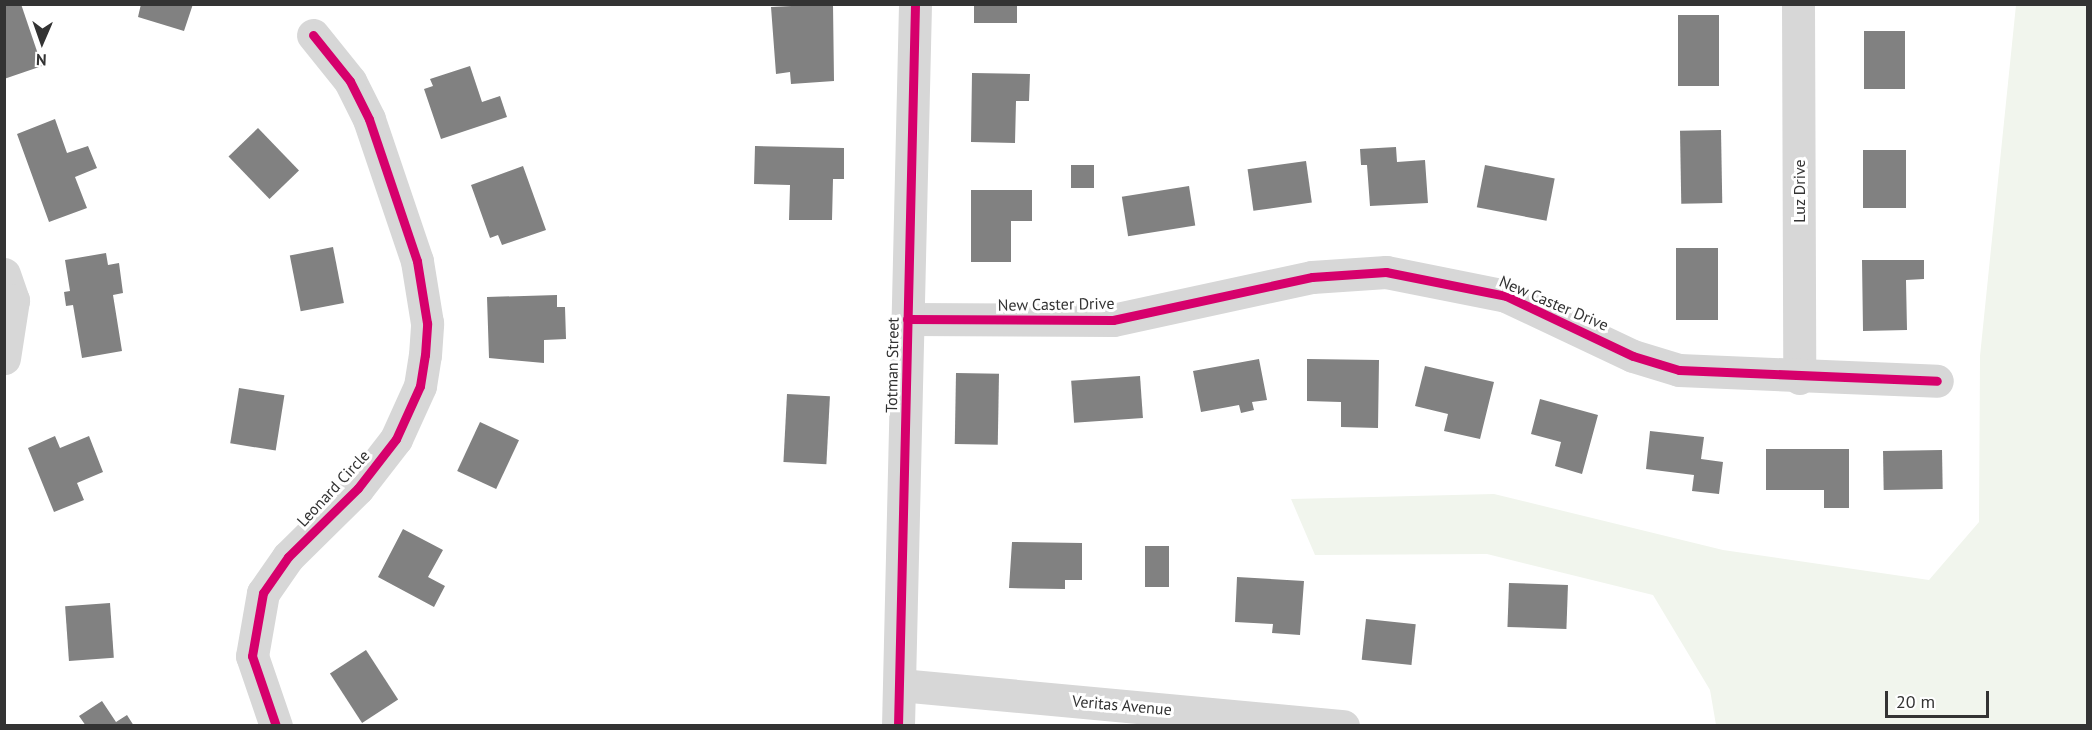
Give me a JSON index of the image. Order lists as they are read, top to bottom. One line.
{"streets":{"street":["Luz Drive","New Caster Drive","Totman Street","Leonard Circle","Veritas Avenue"]},"crossings":[["Luz Drive","New Caster Drive"],["New Caster Drive","Totman Street"],["Totman Street","Veritas Avenue"]],"scale_bar":"20 m","north":"bottom"}
